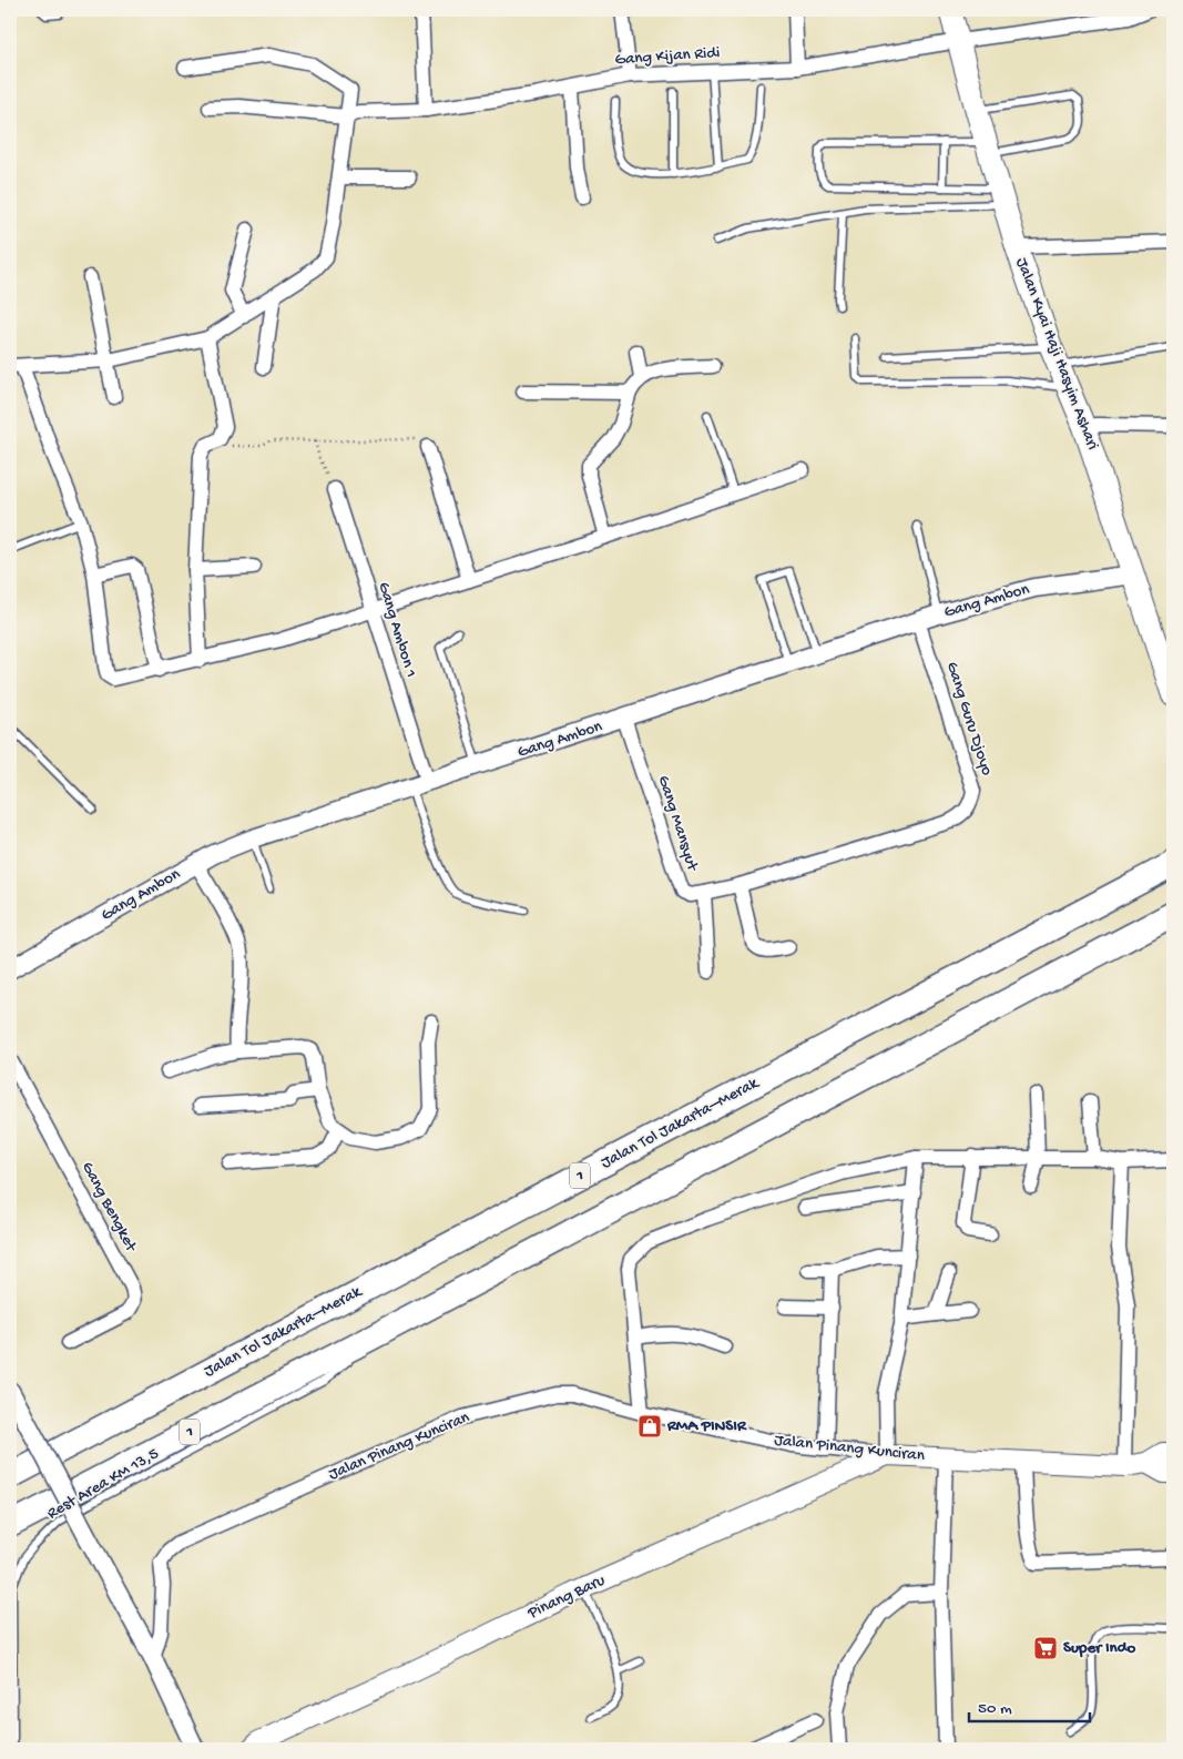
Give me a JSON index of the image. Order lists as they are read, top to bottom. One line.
{"streets":{"highway":["Jalan Tol Jakarta–Merak","1"],"main road":["Jalan Kyai Haji Hasyim Ashari","Jalan Pinang Kunciran","Pinang Baru"],"street":["Gang Kijan Ridi","Gang Ambon","Gang Ambon 1","Gang Guru Djoyo","Gang Mansyut","Gang Bengket"],"lane":["Rest Area KM 13,5"]},"crossings":[["Gang Kijan Ridi","Jalan Kyai Haji Hasyim Ashari"],["Jalan Kyai Haji Hasyim Ashari","Gang Ambon"],["Gang Ambon","Gang Ambon 1"],["Gang Ambon","Gang Guru Djoyo"],["Gang Ambon","Gang Mansyut"],["Gang Guru Djoyo","Gang Mansyut"],["1","Rest Area KM 13,5"],["Jalan Pinang Kunciran","Pinang Baru"]],"places":{"shop":["RMA PINSIR"],"supermarket":["Super Indo"]},"scale_bar":"50 m"}
